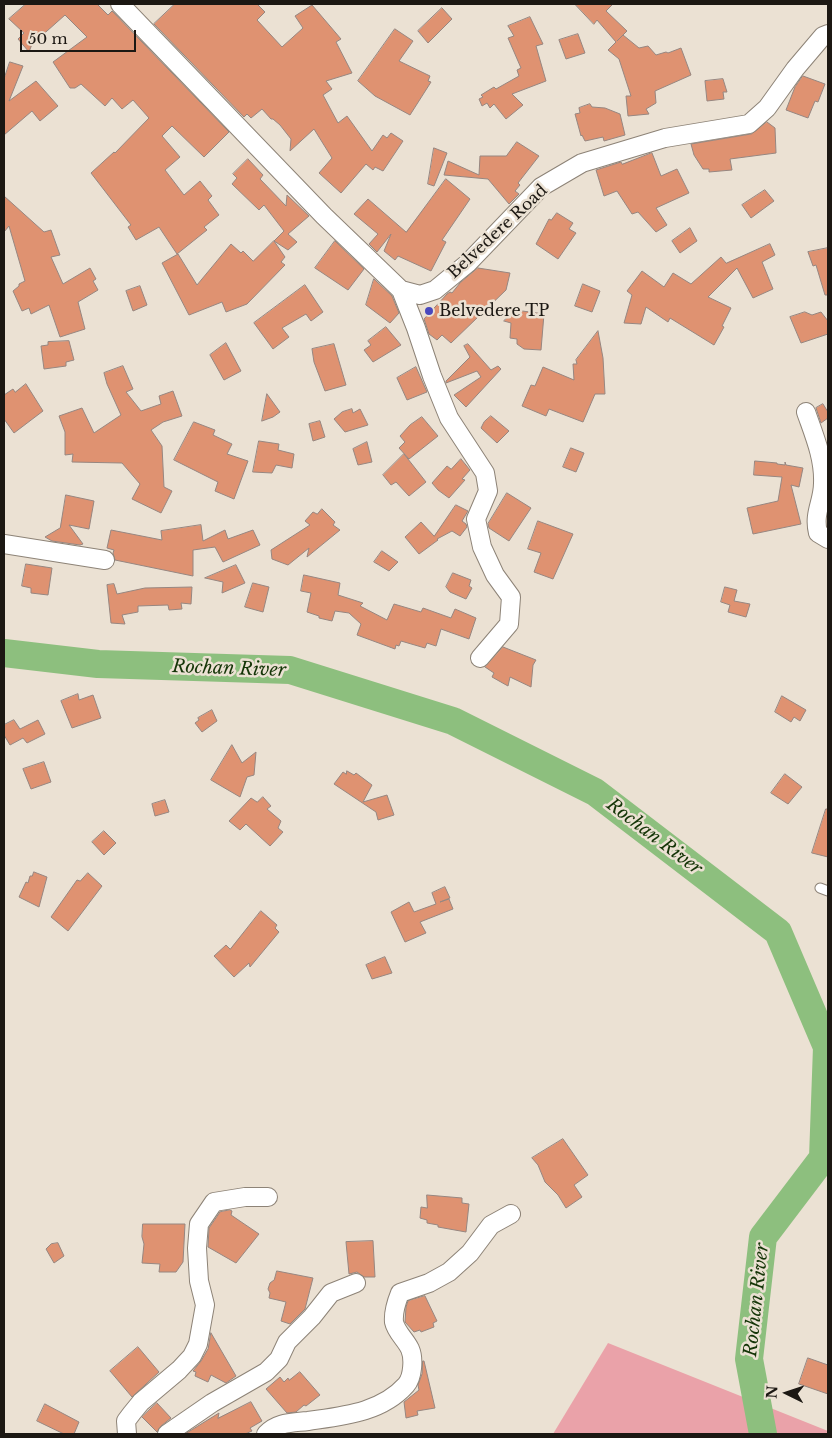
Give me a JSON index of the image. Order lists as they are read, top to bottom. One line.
{"streets":{"street":["Belvedere Road"]},"water":["Rochan River"],"places":["Belvedere TP"],"scale_bar":"50 m","north":"left"}
